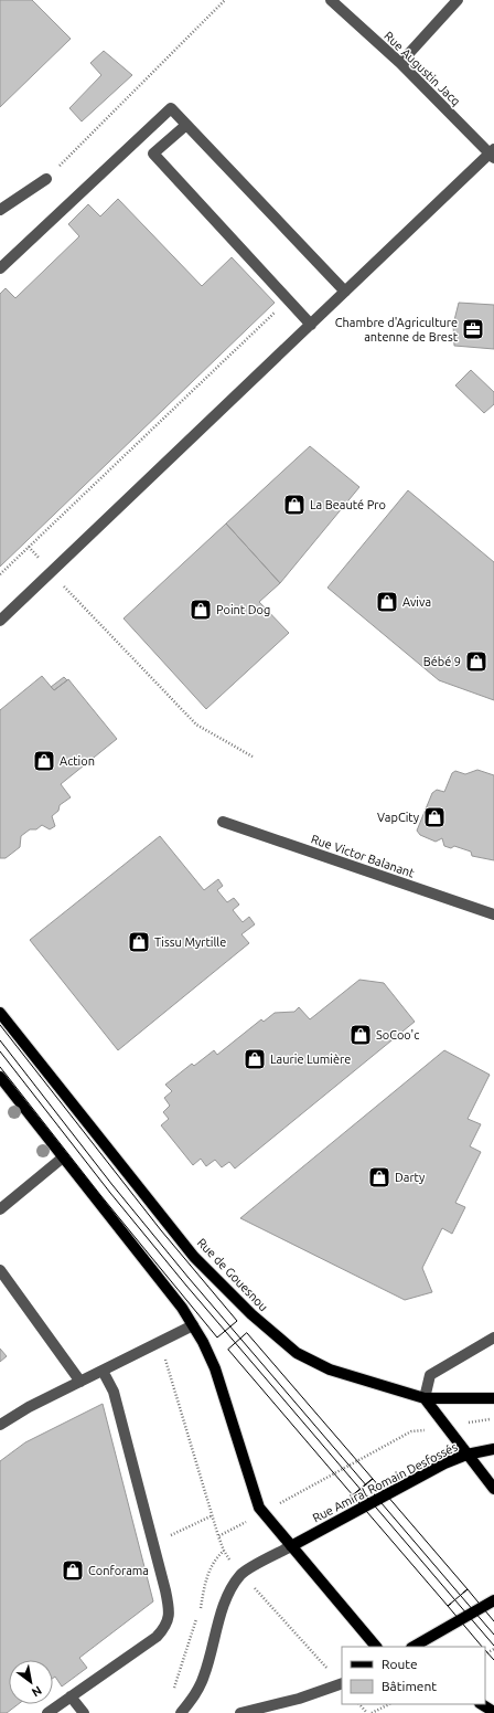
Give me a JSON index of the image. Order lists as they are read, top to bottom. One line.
{"streets":{"main road":["Rue de Gouesnou","Rue Amiral Romain Desfossés"],"street":["Rue Augustin Jacq","Rue Victor Balanant"]},"places":{"office":["Chambre d'Agriculture antenne de Brest"],"shop":["La Beauté Pro","Aviva","Point Dog","Bébé 9","Action","VapCity","Tissu Myrtille","SoCoo'c","Laurie Lumière","Darty","Conforama"]},"legend":["Route","Bâtiment"],"north":"bottom right"}
